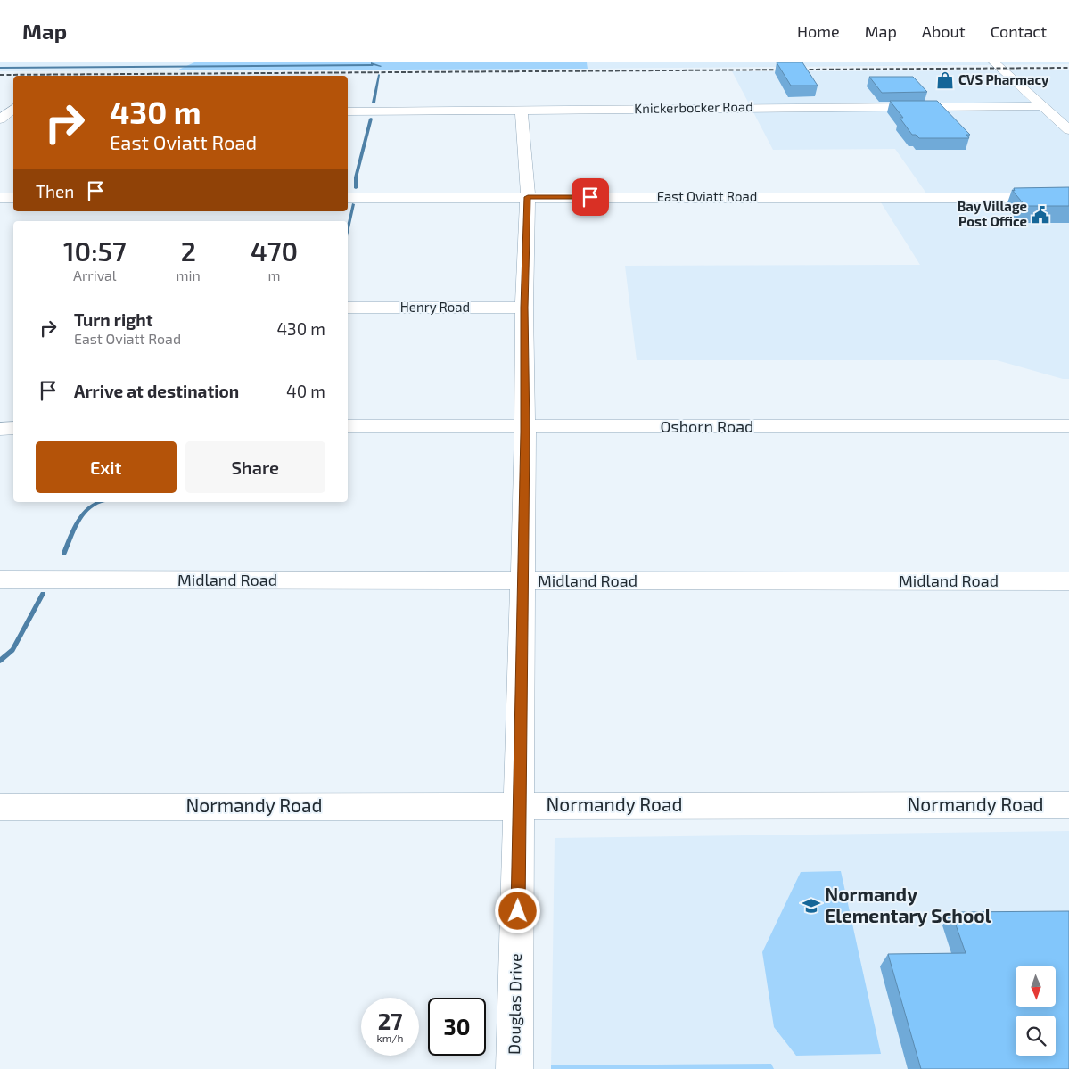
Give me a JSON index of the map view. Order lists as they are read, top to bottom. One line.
{"streets":{"street":["Knickerbocker Road","East Oviatt Road","Henry Road","Osborn Road","Midland Road","Normandy Road","Douglas Drive"]},"crossings":[["Knickerbocker Road","Douglas Drive"],["East Oviatt Road","Douglas Drive"],["Henry Road","Douglas Drive"],["Osborn Road","Douglas Drive"],["Midland Road","Douglas Drive"],["Normandy Road","Douglas Drive"]],"places":{"shop":["CVS Pharmacy"],"public building":["Bay Village Post Office"],"school or university":["Normandy Elementary School"]},"north":"bottom","page":{"header":"Map","nav":["Home","Map","About","Contact"],"turn":["430 m","East Oviatt Road"],"then":"Then","eta":["10:57","Arrival","2","min","470","m"],"list":[{"name":"Turn right","note":"East Oviatt Road","value":"430 m"},{"name":"Arrive at destination","value":"40 m"}],"buttons":["Exit","Share"],"speed":"27 km/h","limit":"30"}}
